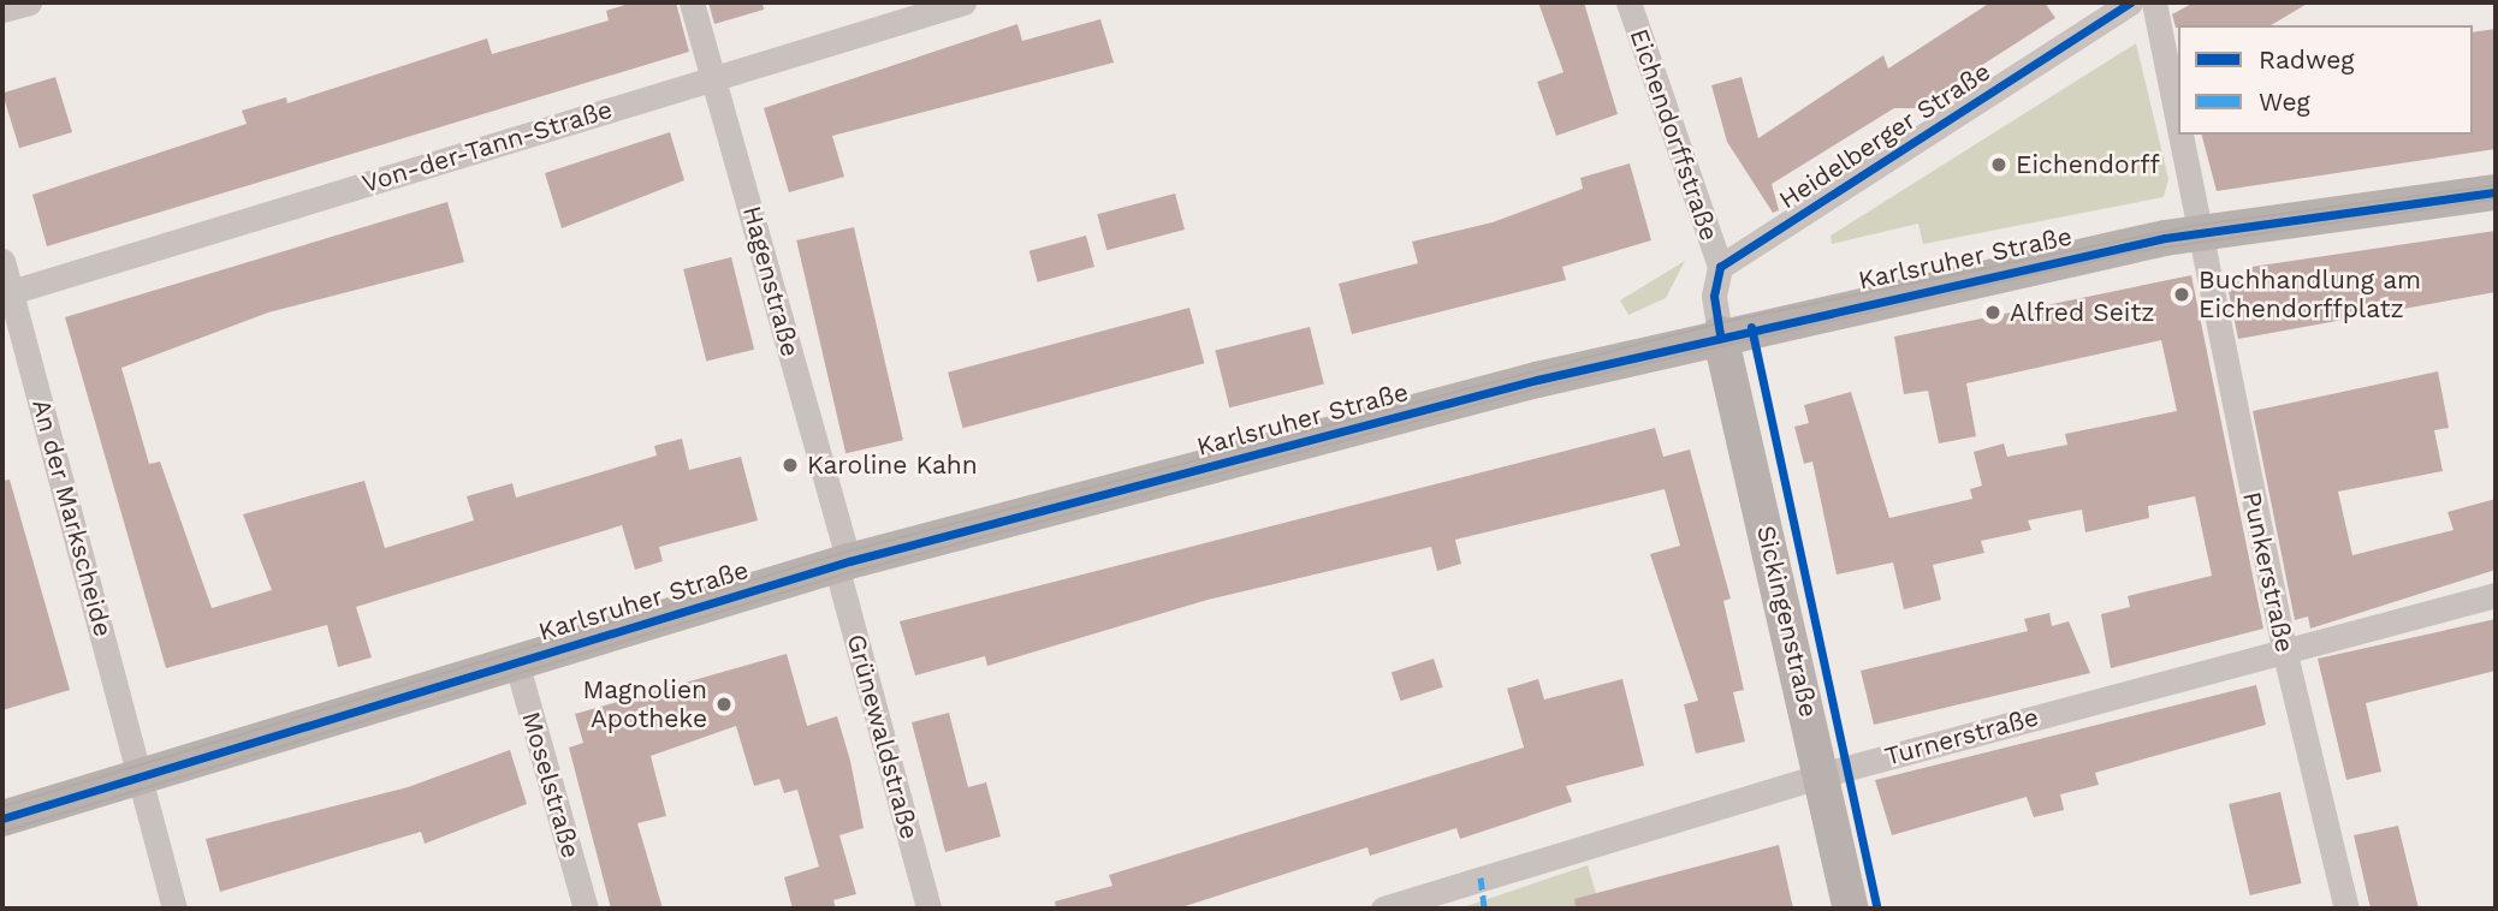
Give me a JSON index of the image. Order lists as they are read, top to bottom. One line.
{"streets":{"main road":["Karlsruher Straße","Sickingenstraße"],"street":["Eichendorffstraße","Heidelberger Straße","Von-der-Tann-Straße","Hagenstraße","An der Markscheide","Punkerstraße","Grünewaldstraße","Turnerstraße","Moselstraße"]},"crossings":[["Eichendorffstraße","Heidelberger Straße"],["Von-der-Tann-Straße","Hagenstraße"],["Von-der-Tann-Straße","An der Markscheide"],["Karlsruher Straße","Hagenstraße"],["Karlsruher Straße","An der Markscheide"],["Karlsruher Straße","Punkerstraße"],["Karlsruher Straße","Sickingenstraße"],["Karlsruher Straße","Grünewaldstraße"],["Karlsruher Straße","Moselstraße"],["Hagenstraße","Grünewaldstraße"],["Punkerstraße","Turnerstraße"],["Sickingenstraße","Turnerstraße"]],"places":["Eichendorff","Buchhandlung am Eichendorffplatz","Alfred Seitz","Karoline Kahn","Magnolien Apotheke"],"legend":["Radweg","Weg"]}
